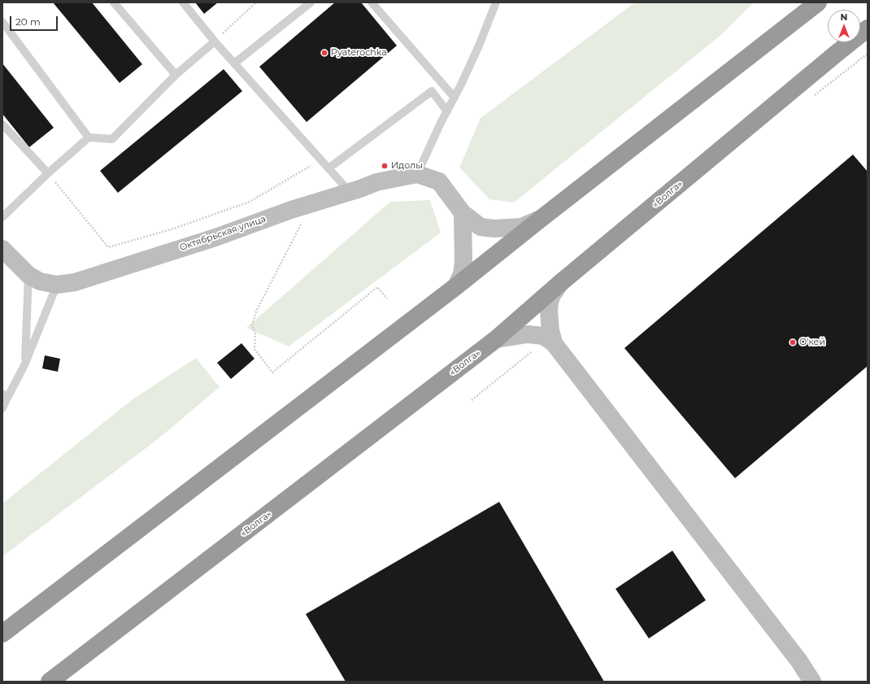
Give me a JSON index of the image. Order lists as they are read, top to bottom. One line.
{"streets":{"highway":["«Волга»"],"street":["Октябрьская улица"]},"places":["Pyaterochka","Идолы","О'кей"],"scale_bar":"20 m","north":"top"}
